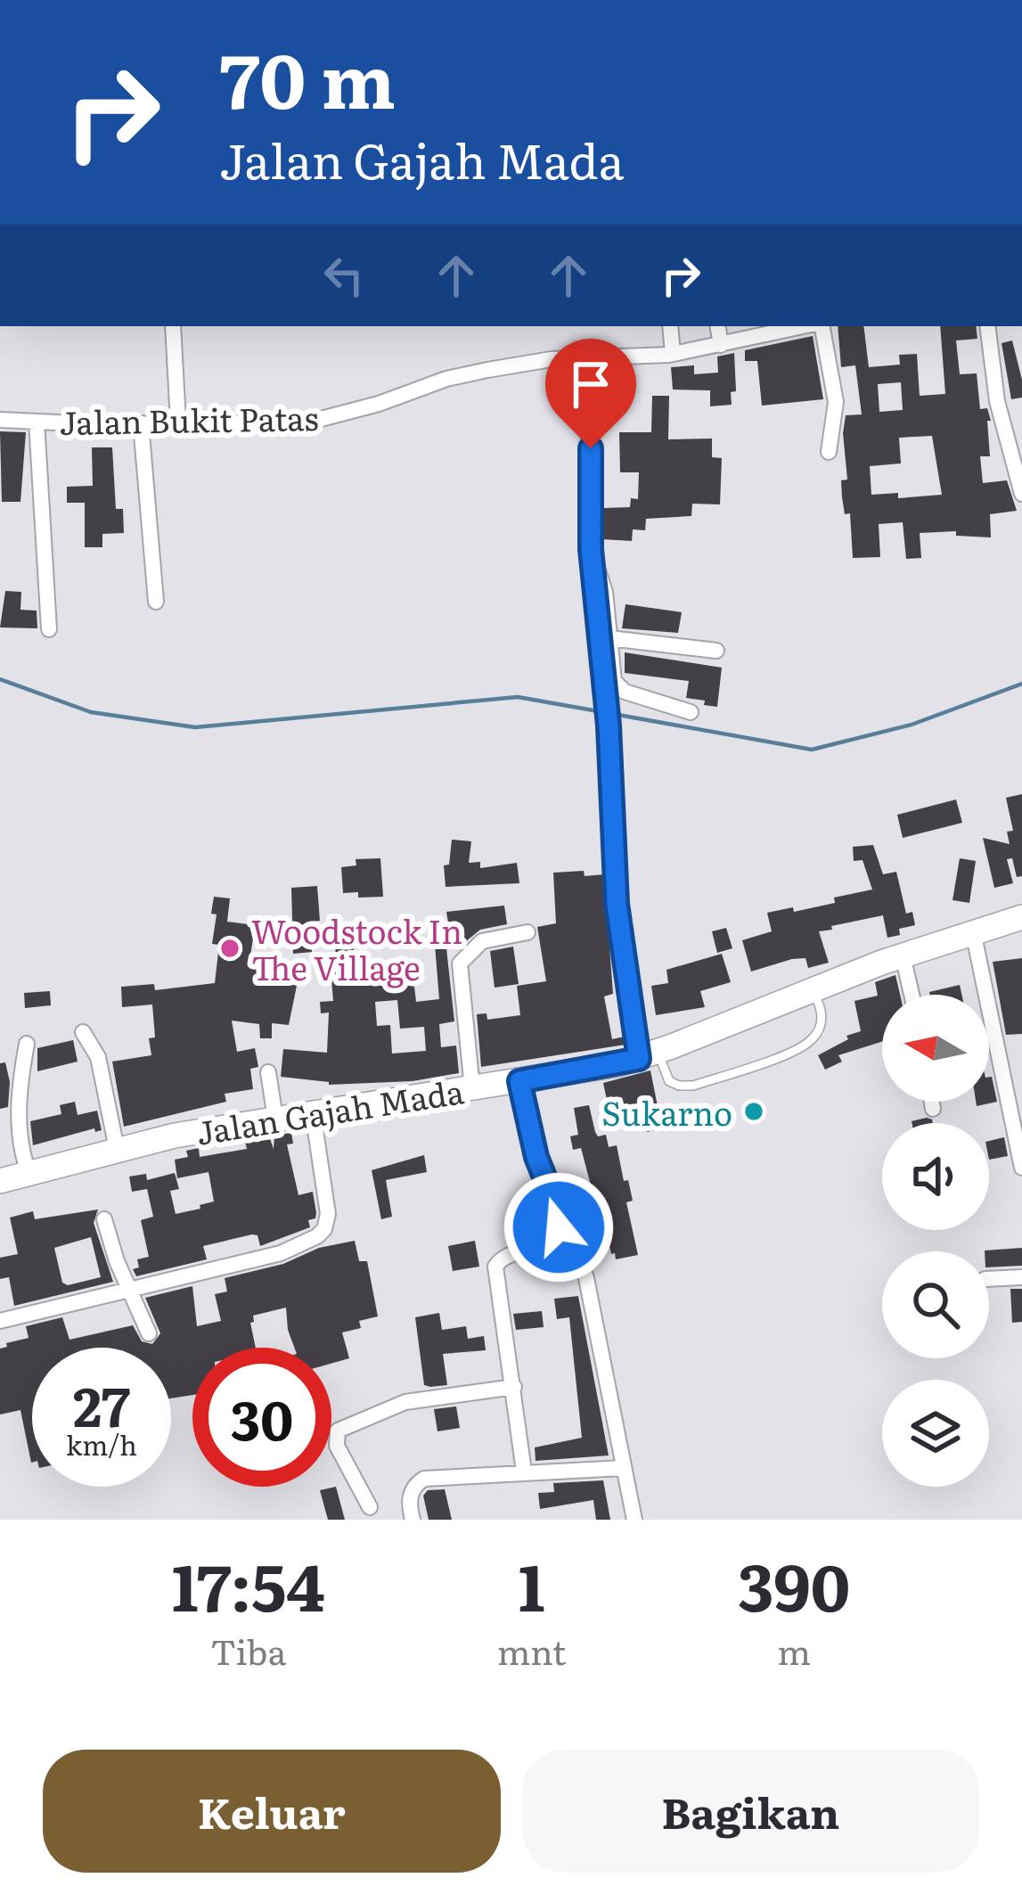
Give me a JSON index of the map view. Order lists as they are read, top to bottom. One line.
{"streets":{"highway":["Jalan Gajah Mada"],"street":["Jalan Bukit Patas"]},"places":["Woodstock In The Village","Sukarno"],"north":"left","page":{"turn":["70 m","Jalan Gajah Mada"],"speed":"27 km/h","limit":"30","eta":["17:54","Tiba","1","mnt","390","m"],"buttons":["Keluar","Bagikan"]}}
